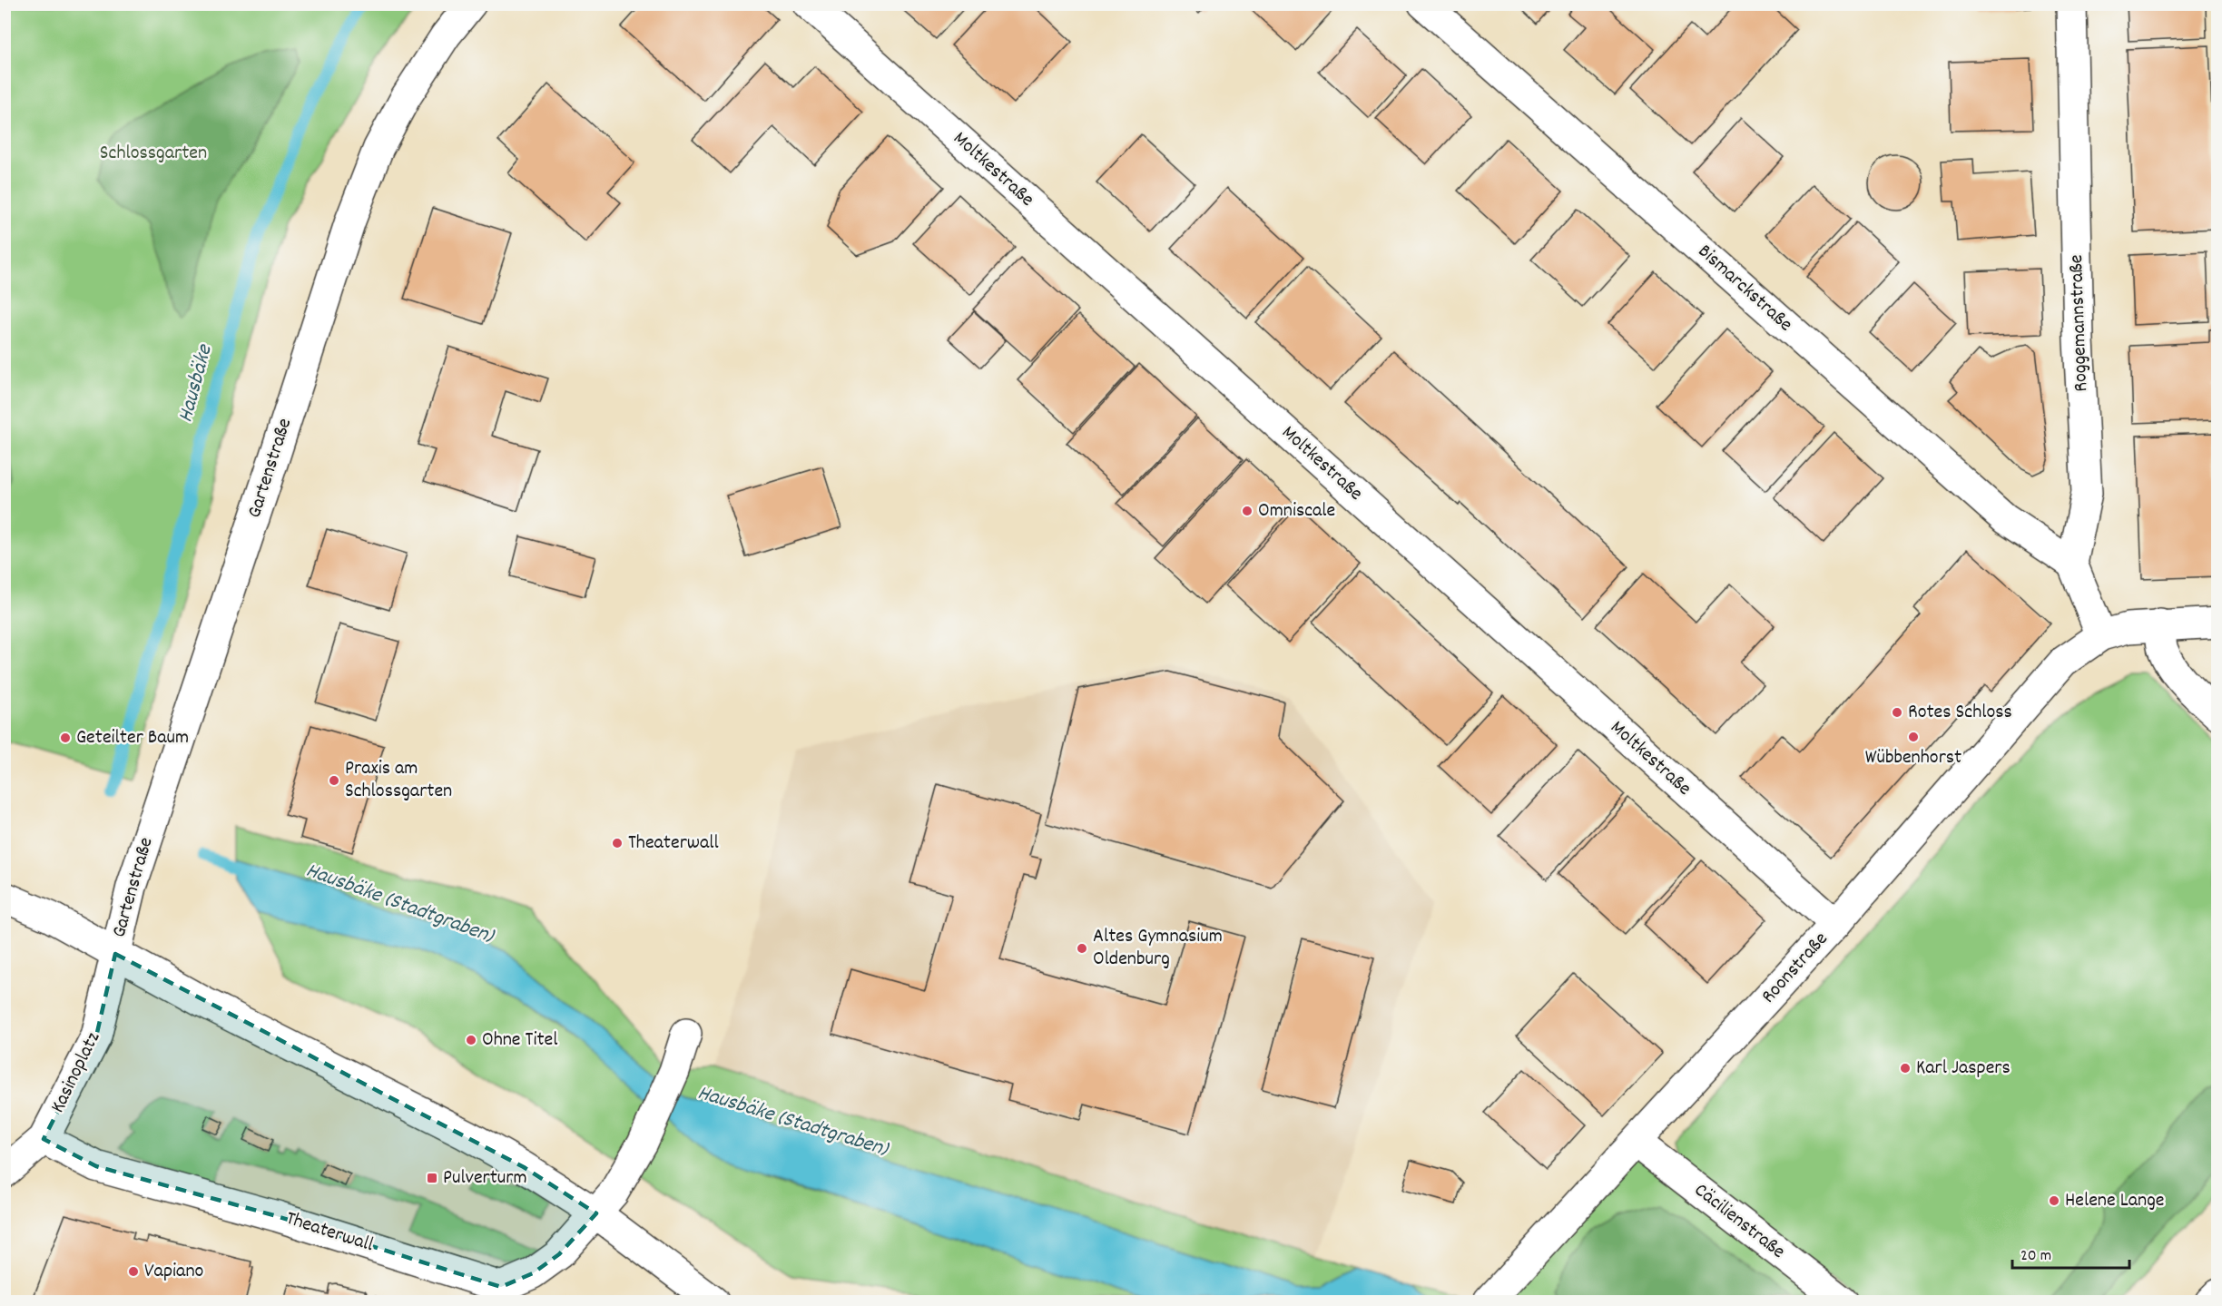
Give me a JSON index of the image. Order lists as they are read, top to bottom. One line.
{"streets":{"street":["Moltkestraße","Bismarckstraße","Roggemannstraße","Gartenstraße","Roonstraße","Kasinoplatz","Cäcilienstraße","Theaterwall"]},"crossings":[["Moltkestraße","Roonstraße"],["Bismarckstraße","Roggemannstraße"],["Gartenstraße","Kasinoplatz"],["Roonstraße","Cäcilienstraße"],["Kasinoplatz","Theaterwall"]],"water":["Hausbäke","Hausbäke (Stadtgraben)"],"parks":["Schlossgarten"],"places":{"other":["Omniscale","Rotes Schloss","Wübbenhorst","Geteilter Baum","Praxis am Schlossgarten","Theaterwall","Altes Gymnasium Oldenburg","Ohne Titel","Karl Jaspers","Helene Lange","Vapiano"],"transit":["Pulverturm"]},"scale_bar":"20 m"}
